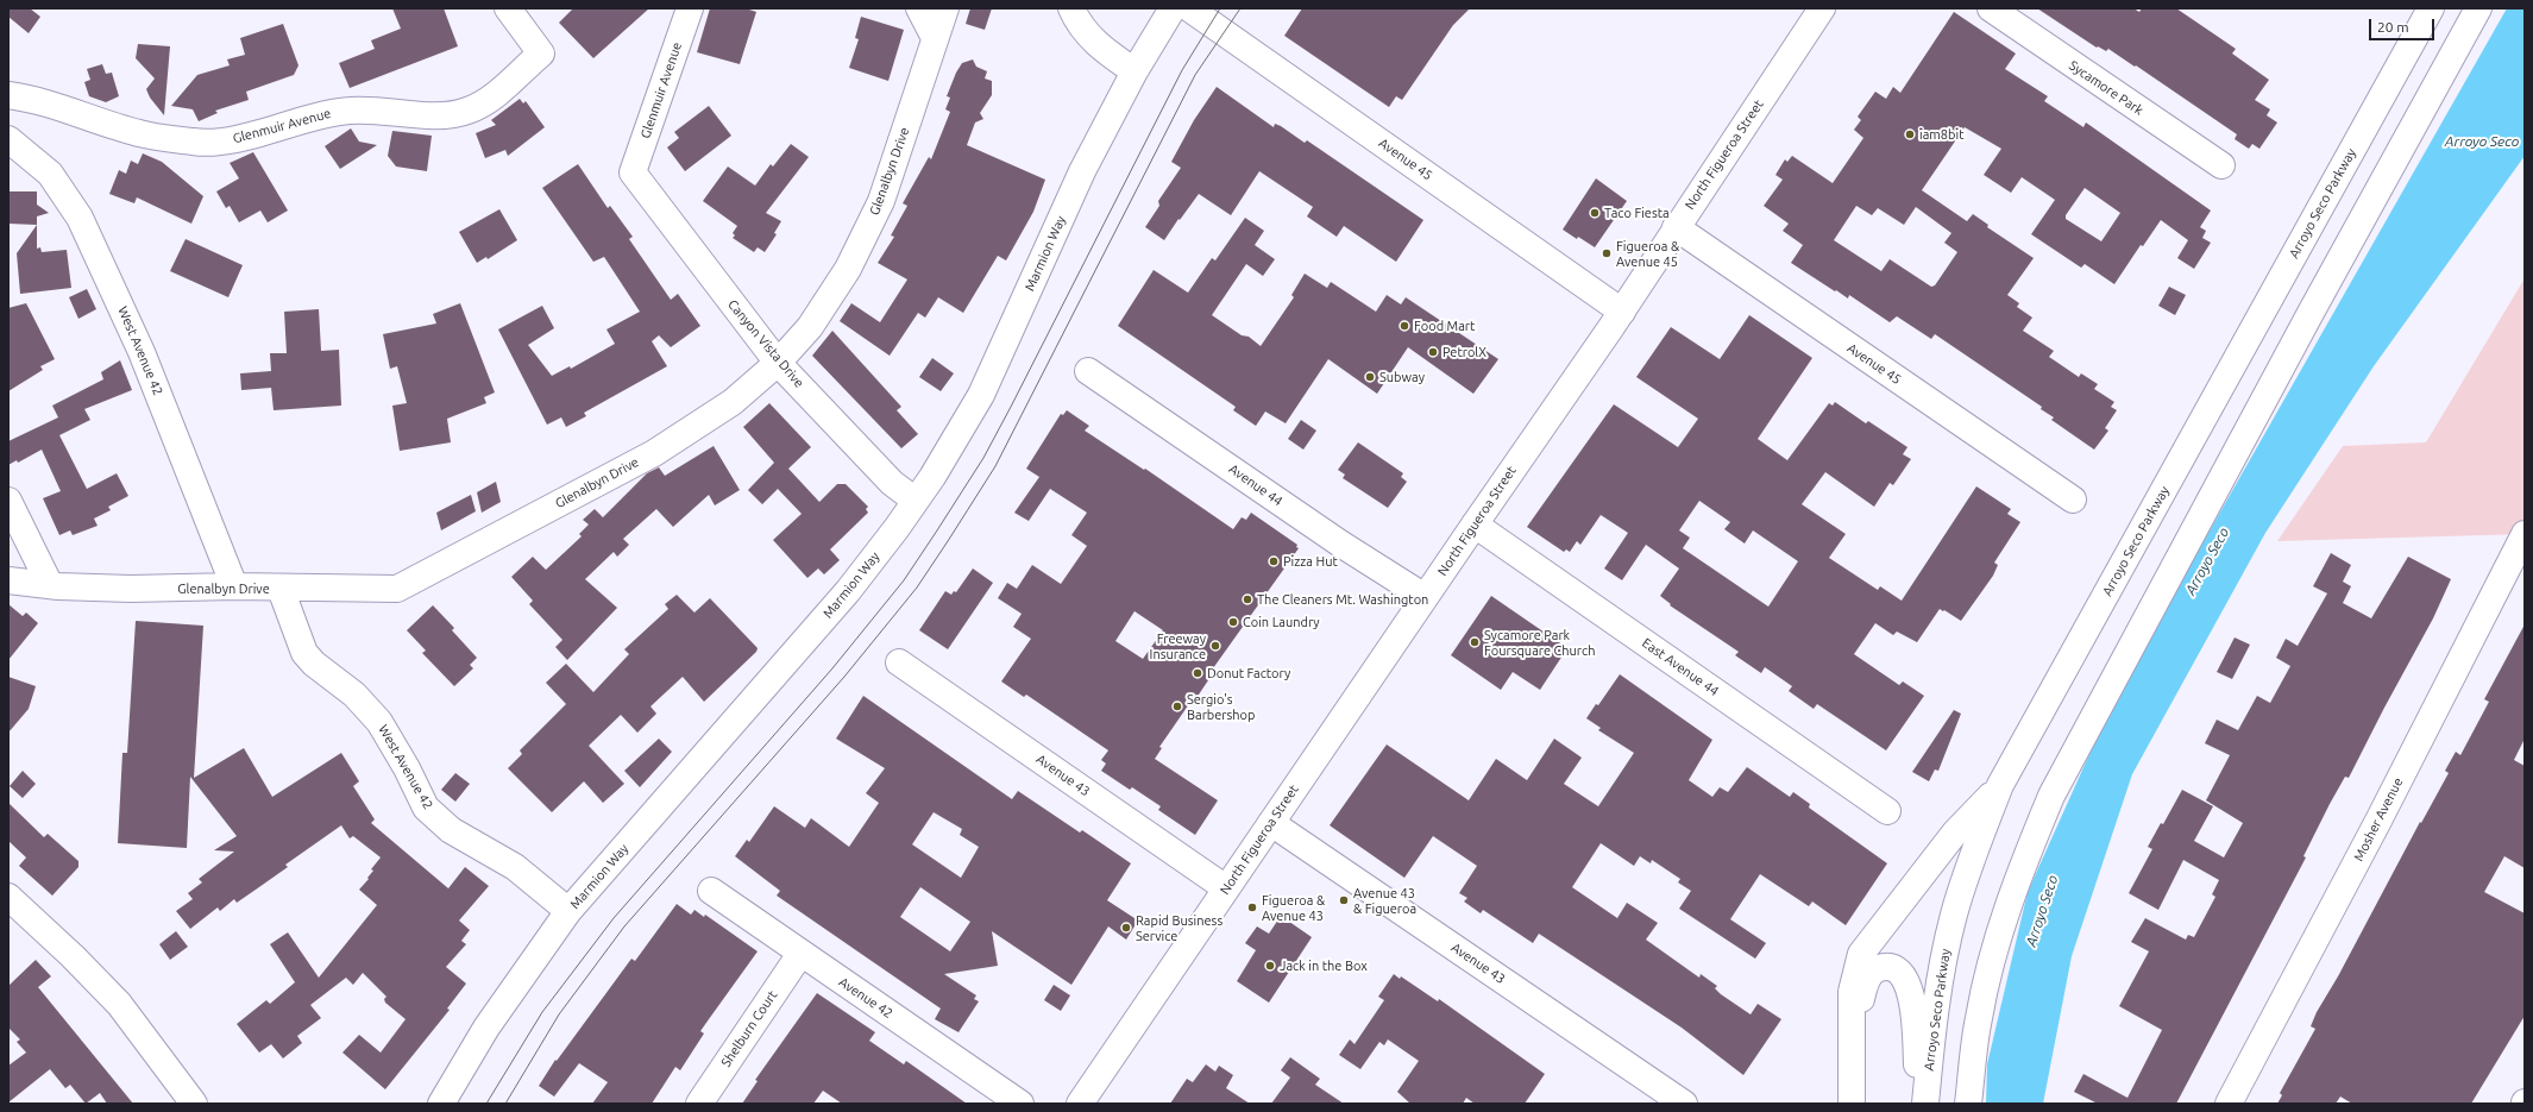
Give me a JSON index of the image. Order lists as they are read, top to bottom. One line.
{"streets":{"main road":["Sycamore Park","Glenmuir Avenue","North Figueroa Street","Avenue 45","Glenalbyn Drive","Arroyo Seco Parkway","Marmion Way","Canyon Vista Drive","West Avenue 42","Avenue 44","East Avenue 44","Avenue 43","Mosher Avenue","Avenue 42","Shelburn Court"]},"crossings":[["Glenmuir Avenue","Canyon Vista Drive"],["North Figueroa Street","Avenue 45"],["North Figueroa Street","Avenue 44"],["North Figueroa Street","East Avenue 44"],["North Figueroa Street","Avenue 43"],["Glenalbyn Drive","Canyon Vista Drive"],["Glenalbyn Drive","West Avenue 42"],["Marmion Way","Canyon Vista Drive"],["Marmion Way","West Avenue 42"],["Avenue 42","Shelburn Court"]],"water":["Arroyo Seco"],"places":["iam8bit","Taco Fiesta","Figueroa & Avenue 45","Food Mart","PetrolX","Subway","Pizza Hut","The Cleaners Mt. Washington","Coin Laundry","Sycamore Park Foursquare Church","Freeway Insurance","Donut Factory","Sergio's Barbershop","Avenue 43 & Figueroa","Figueroa & Avenue 43","Rapid Business Service","Jack in the Box"],"scale_bar":"20 m"}
